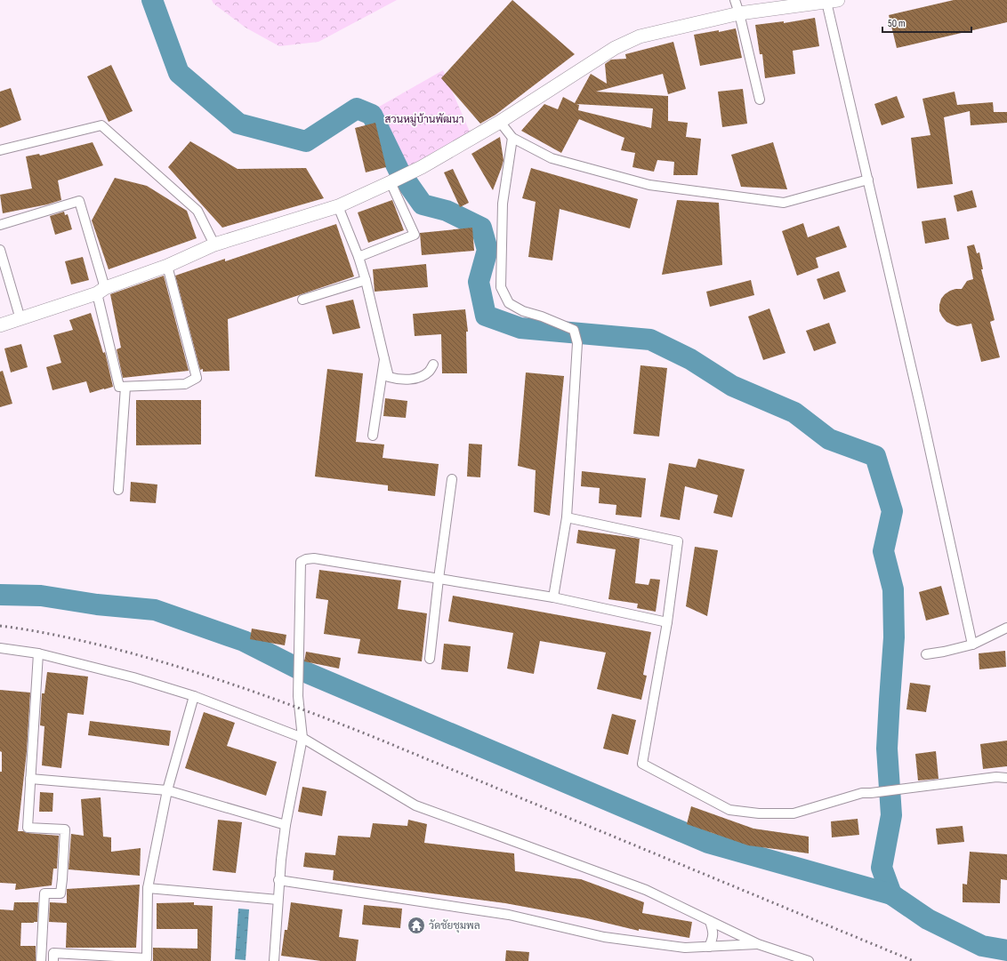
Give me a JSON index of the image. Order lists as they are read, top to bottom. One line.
{"parks":["สวนหมู่บ้านพัฒนา"],"places":{"temple":["วัดชัยชุมพล"]},"scale_bar":"50 m"}
